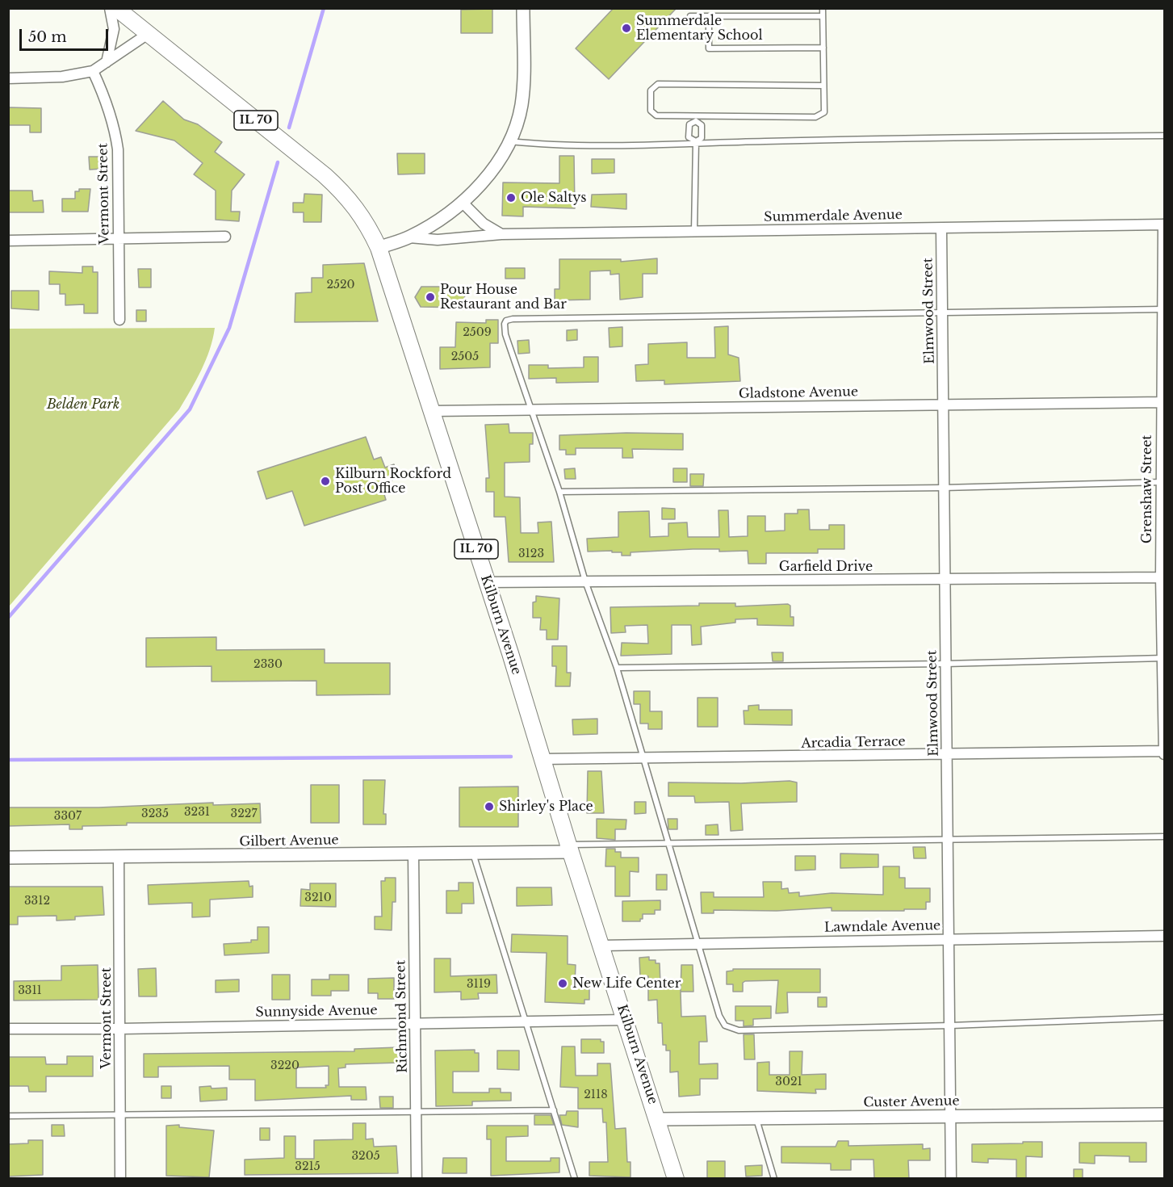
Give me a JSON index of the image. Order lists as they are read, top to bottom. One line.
{"streets":{"main road":["IL 70","Kilburn Avenue"],"street":["Vermont Street","Summerdale Avenue","Elmwood Street","Gladstone Avenue","Grenshaw Street","Garfield Drive","Arcadia Terrace","Gilbert Avenue","Lawndale Avenue","Sunnyside Avenue","Richmond Street","Custer Avenue"]},"crossings":[["Vermont Street","Gilbert Avenue"],["Vermont Street","Sunnyside Avenue"],["Summerdale Avenue","Elmwood Street"],["Summerdale Avenue","Grenshaw Street"],["Elmwood Street","Gladstone Avenue"],["Elmwood Street","Garfield Drive"],["Elmwood Street","Arcadia Terrace"],["Elmwood Street","Lawndale Avenue"],["Elmwood Street","Custer Avenue"],["Gladstone Avenue","Grenshaw Street"],["Gladstone Avenue","Kilburn Avenue"],["Grenshaw Street","Garfield Drive"],["Grenshaw Street","Arcadia Terrace"],["Garfield Drive","Kilburn Avenue"],["Kilburn Avenue","Arcadia Terrace"],["Kilburn Avenue","Gilbert Avenue"],["Kilburn Avenue","Lawndale Avenue"],["Kilburn Avenue","Sunnyside Avenue"],["Kilburn Avenue","Custer Avenue"],["Gilbert Avenue","Richmond Street"],["Sunnyside Avenue","Richmond Street"]],"parks":["Belden Park"],"places":["Summerdale Elementary School","Ole Saltys","Pour House Restaurant and Bar","Kilburn Rockford Post Office","Shirley's Place","New Life Center"],"house_numbers":["2520","2509","2505","3123","2330","3231","3235","3227","3307","3210","3312","3119","3311","3220","3021","2118","3205","3215"],"scale_bar":"50 m"}
